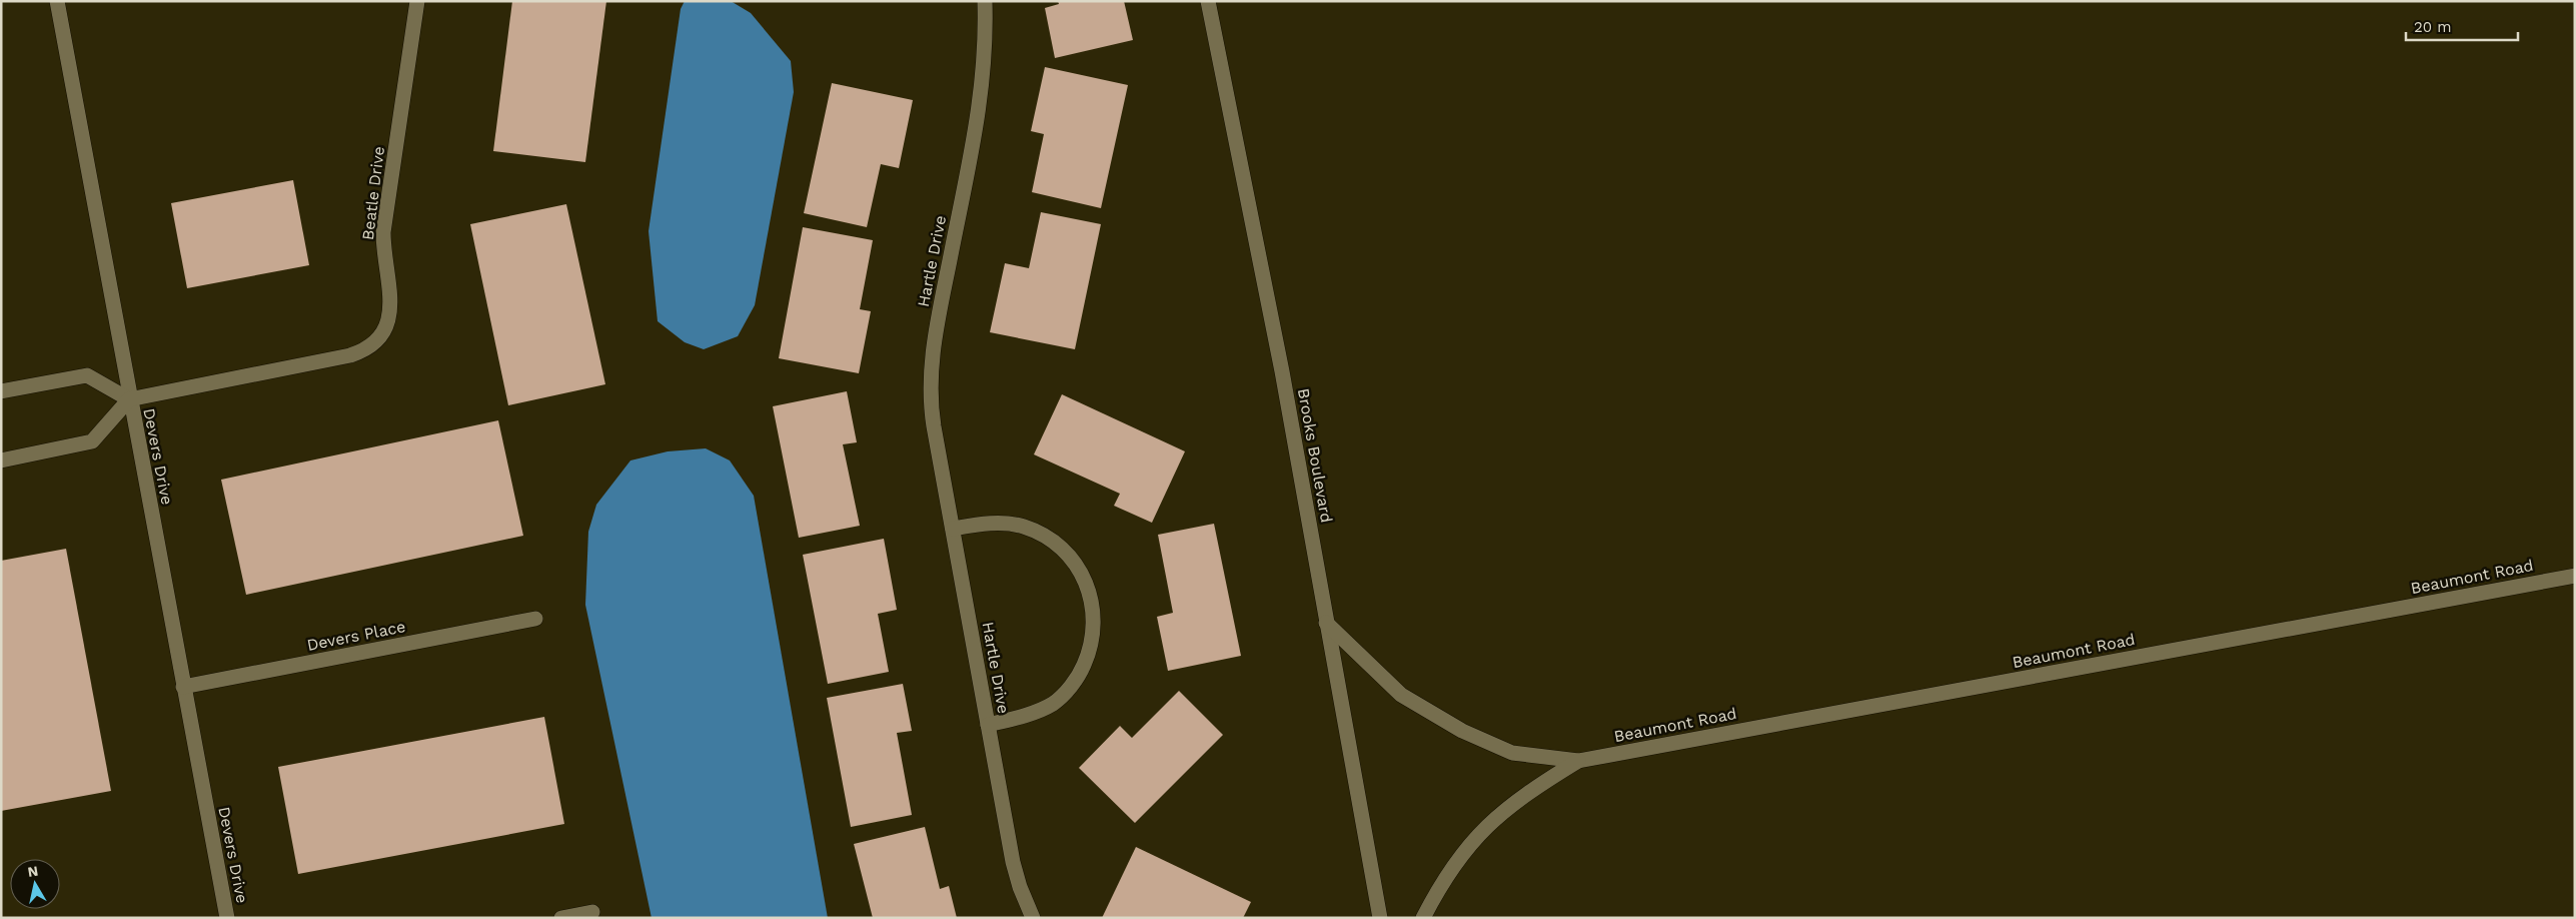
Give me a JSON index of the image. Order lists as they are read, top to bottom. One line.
{"streets":{"street":["Beatle Drive","Hartle Drive","Brooks Boulevard","Devers Drive","Beaumont Road","Devers Place"]},"crossings":[["Beatle Drive","Devers Drive"],["Brooks Boulevard","Beaumont Road"],["Devers Drive","Devers Place"]],"scale_bar":"20 m","north":"top"}
